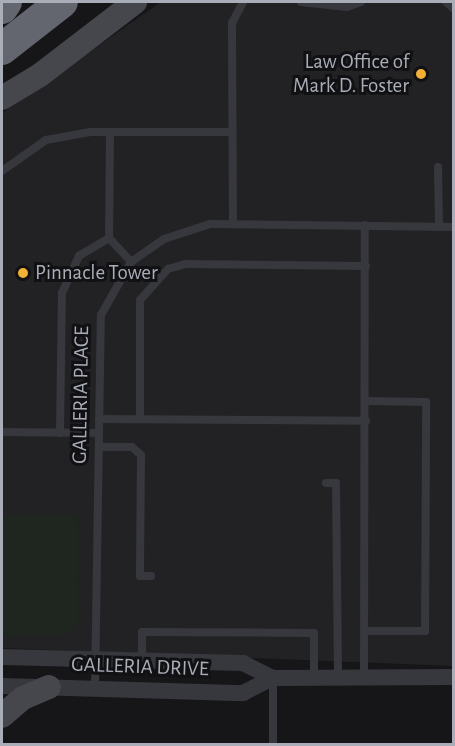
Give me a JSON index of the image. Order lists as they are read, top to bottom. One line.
{"streets":{"street":["GALLERIA DRIVE"],"lane":["GALLERIA PLACE"]},"crossings":[["GALLERIA PLACE","GALLERIA DRIVE"]],"places":["Law Office of Mark D. Foster","Pinnacle Tower"]}
